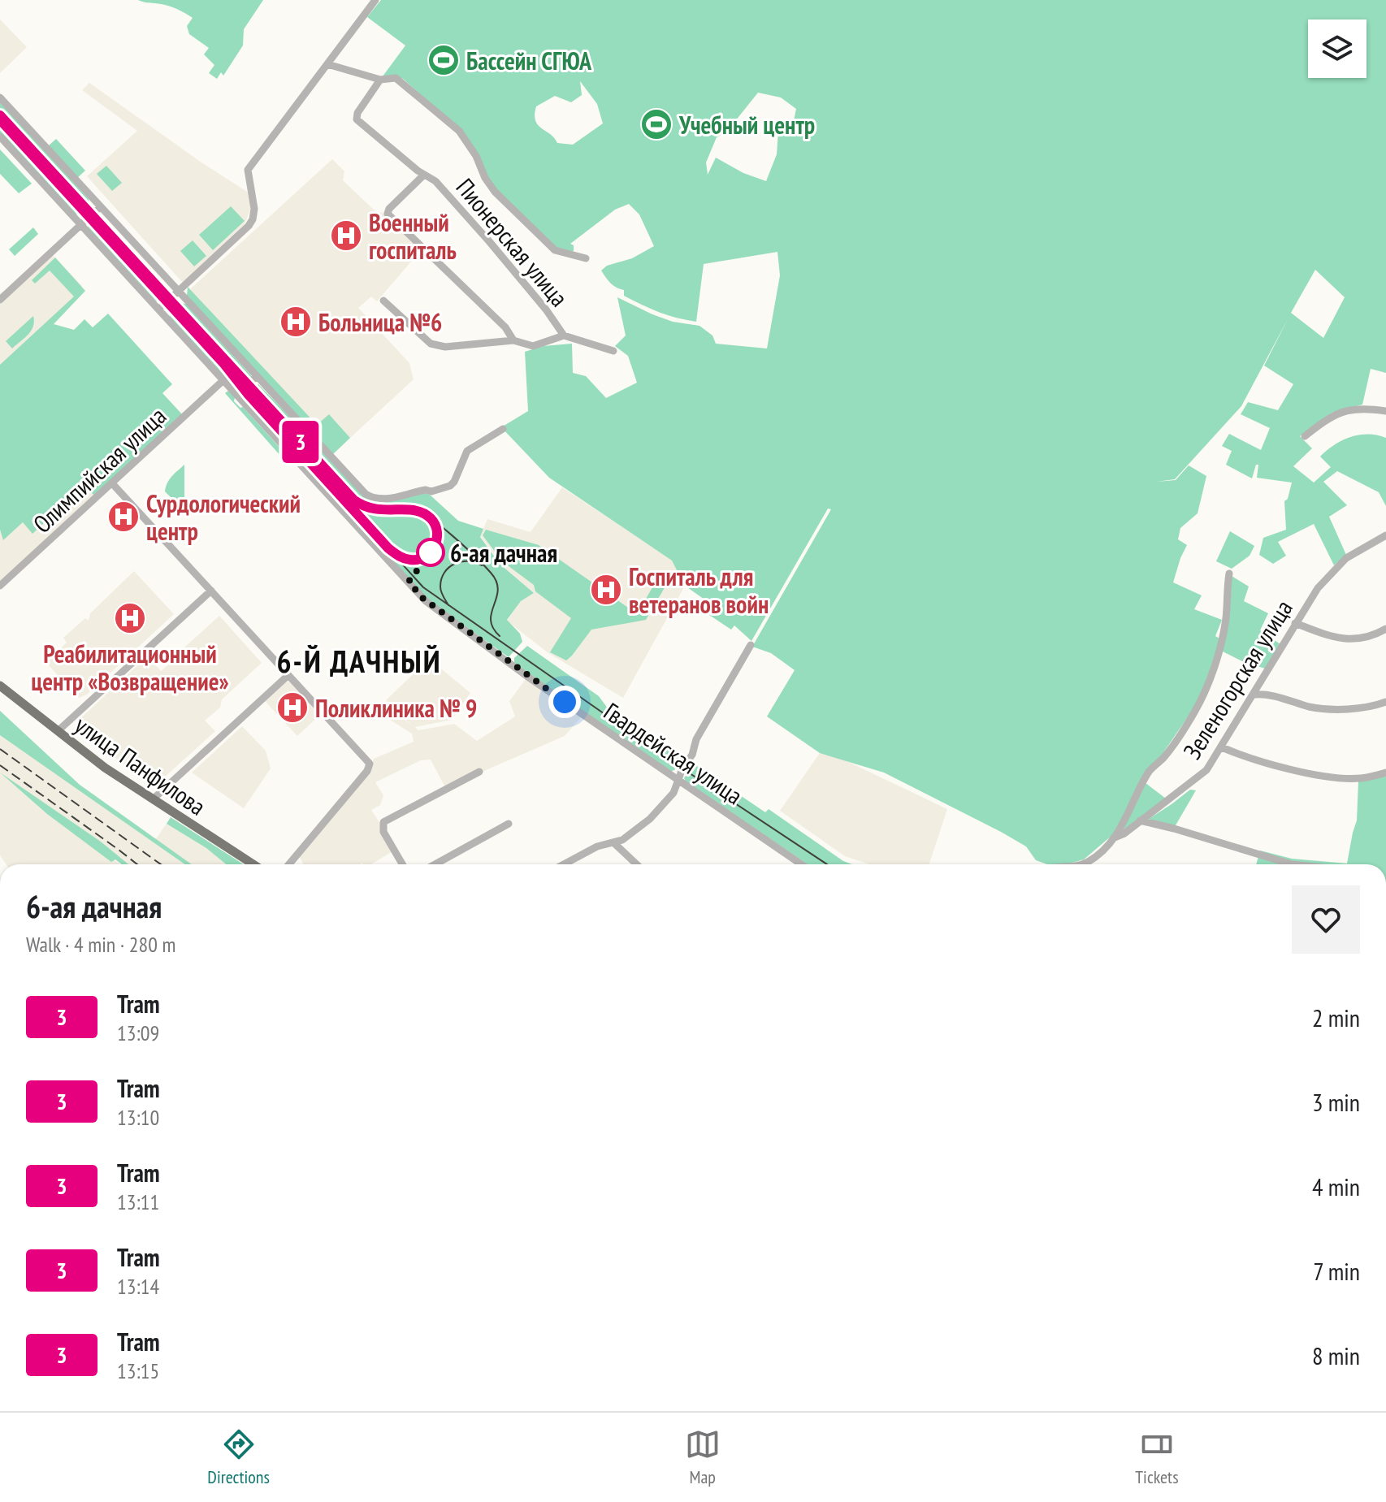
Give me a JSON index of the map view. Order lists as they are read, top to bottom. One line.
{"streets":{"main road":["улица Панфилова"],"street":["Пионерская улица","Олимпийская улица","Зеленогорская улица","Гвардейская улица"]},"crossings":[["Олимпийская улица","Гвардейская улица"]],"districts":["6-Й ДАЧНЫЙ"],"places":{"sports":["Бассейн СГЮА","Учебный центр"],"hospital":["Военный госпиталь","Больница №6","Сурдологический центр","Госпиталь для ветеранов войн","Реабилитационный центр «Возвращение»","Поликлиника № 9"],"other":["6-ая дачная"]},"lines":["tram line 3"],"page":{"on_map":"3","heading":["6-ая дачная","Walk · 4 min · 280 m"],"list":[{"mark":"3","name":"Tram","note":"13:09","value":"2 min"},{"mark":"3","name":"Tram","note":"13:10","value":"3 min"},{"mark":"3","name":"Tram","note":"13:11","value":"4 min"},{"mark":"3","name":"Tram","note":"13:14","value":"7 min"},{"mark":"3","name":"Tram","note":"13:15","value":"8 min"}],"tabs":["Directions","Map","Tickets"]}}
